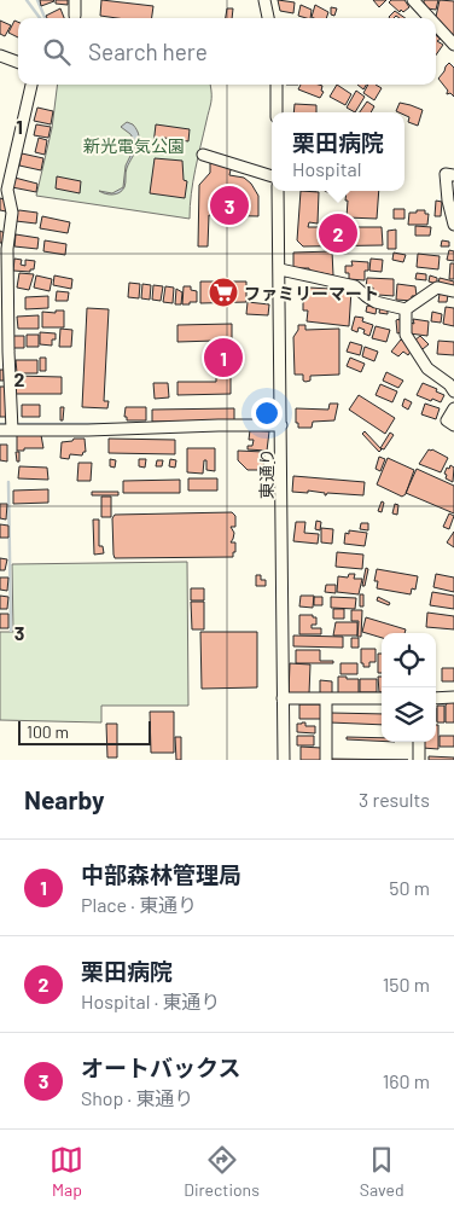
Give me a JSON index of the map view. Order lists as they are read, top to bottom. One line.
{"streets":{"street":["東通り"]},"parks":["新光電気公園"],"places":{"supermarket":["ファミリーマート"]},"scale_bar":"100 m","page":{"search":"Search here","popup":["栗田病院","Hospital"],"pins":["3","2","1"],"scale":"100 m","heading":["Nearby","3 results"],"list":[{"mark":"1","name":"中部森林管理局","note":"Place · 東通り","value":"50 m"},{"mark":"2","name":"栗田病院","note":"Hospital · 東通り","value":"150 m"},{"mark":"3","name":"オートバックス","note":"Shop · 東通り","value":"160 m"}],"nav":["Map","Directions","Saved"]},"grid":{"rows":["1","2","3"]}}
